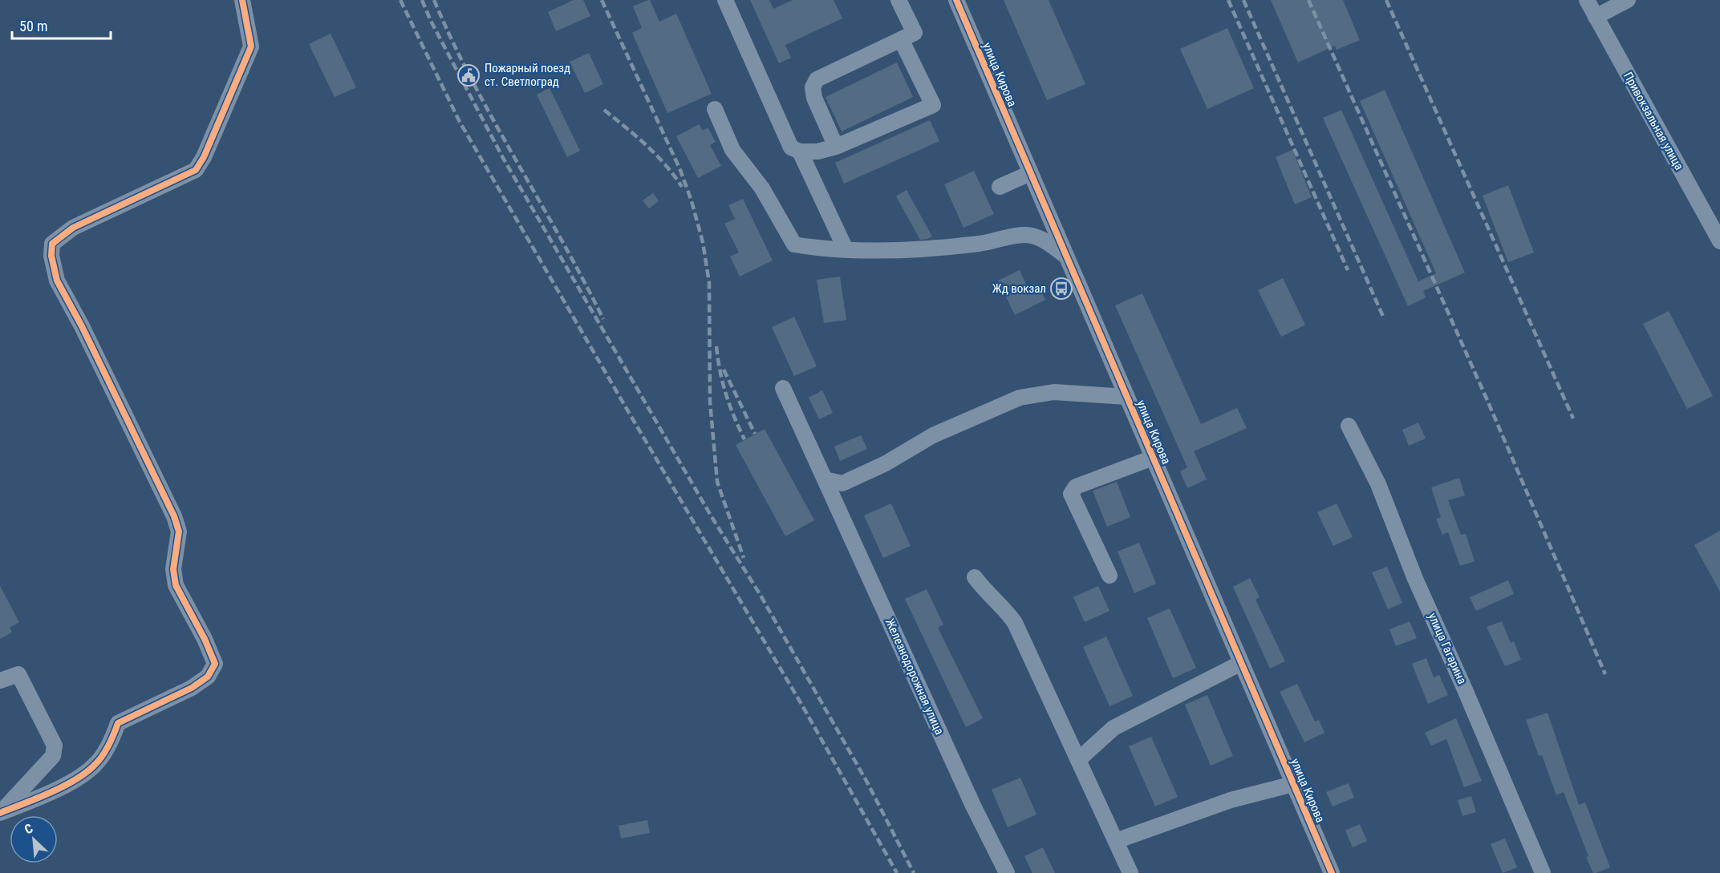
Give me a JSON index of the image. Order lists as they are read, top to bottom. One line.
{"streets":{"street":["улица Кирова","Привокзальная улица","улица Гагарина","Железнодорожная улица"]},"places":{"public building":["Пожарный поезд ст. Светлоград"],"bus stop":["Жд вокзал"]},"scale_bar":"50 m","north":"top left"}
